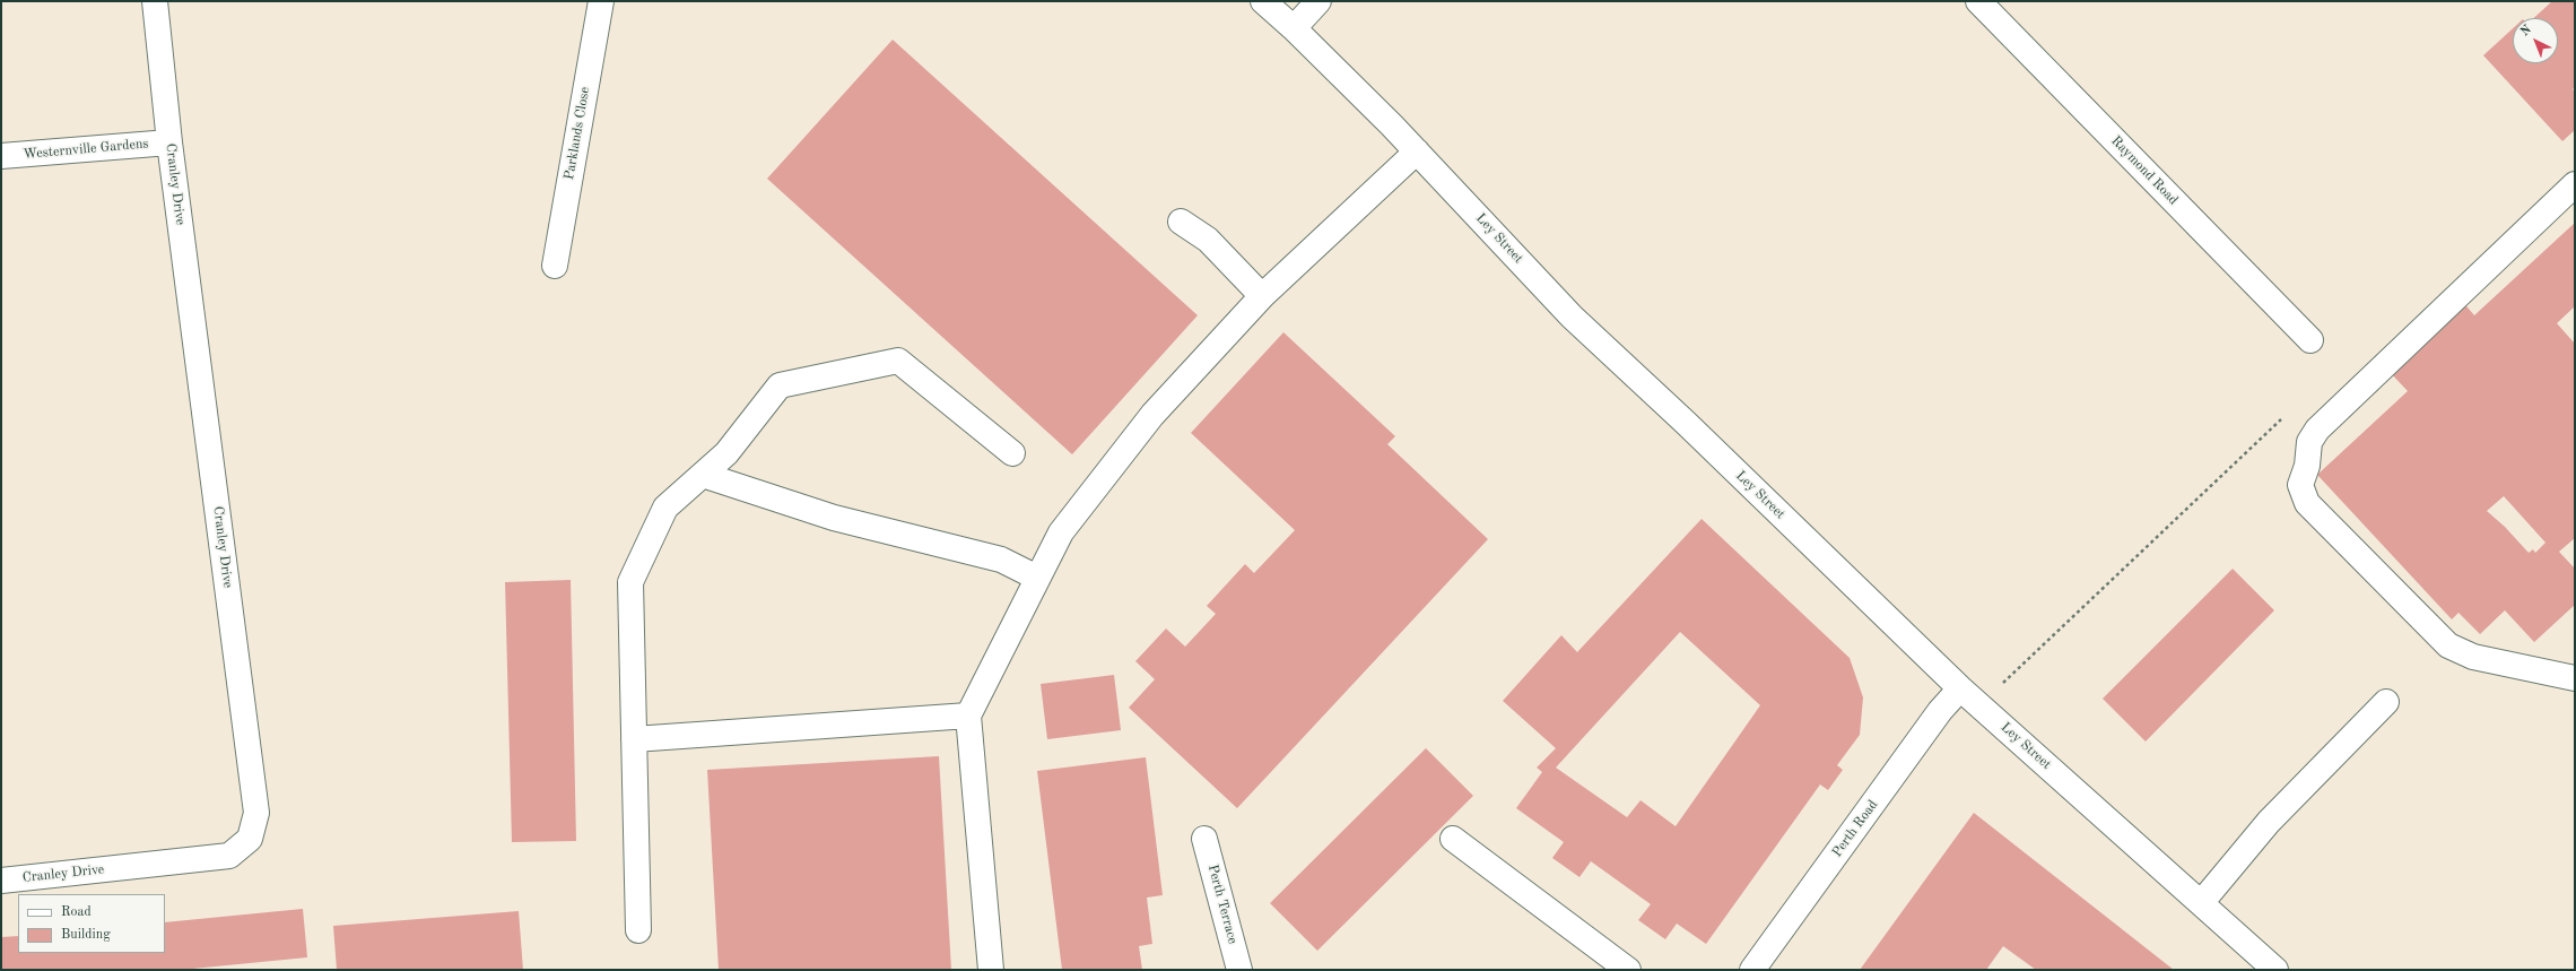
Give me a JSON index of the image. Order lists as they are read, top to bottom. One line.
{"streets":{"street":["Parklands Close","Westernville Gardens","Raymond Road","Cranley Drive","Ley Street","Perth Road","Perth Terrace"]},"crossings":[["Westernville Gardens","Cranley Drive"],["Ley Street","Perth Road"]],"legend":["Road","Building"],"north":"top left"}
